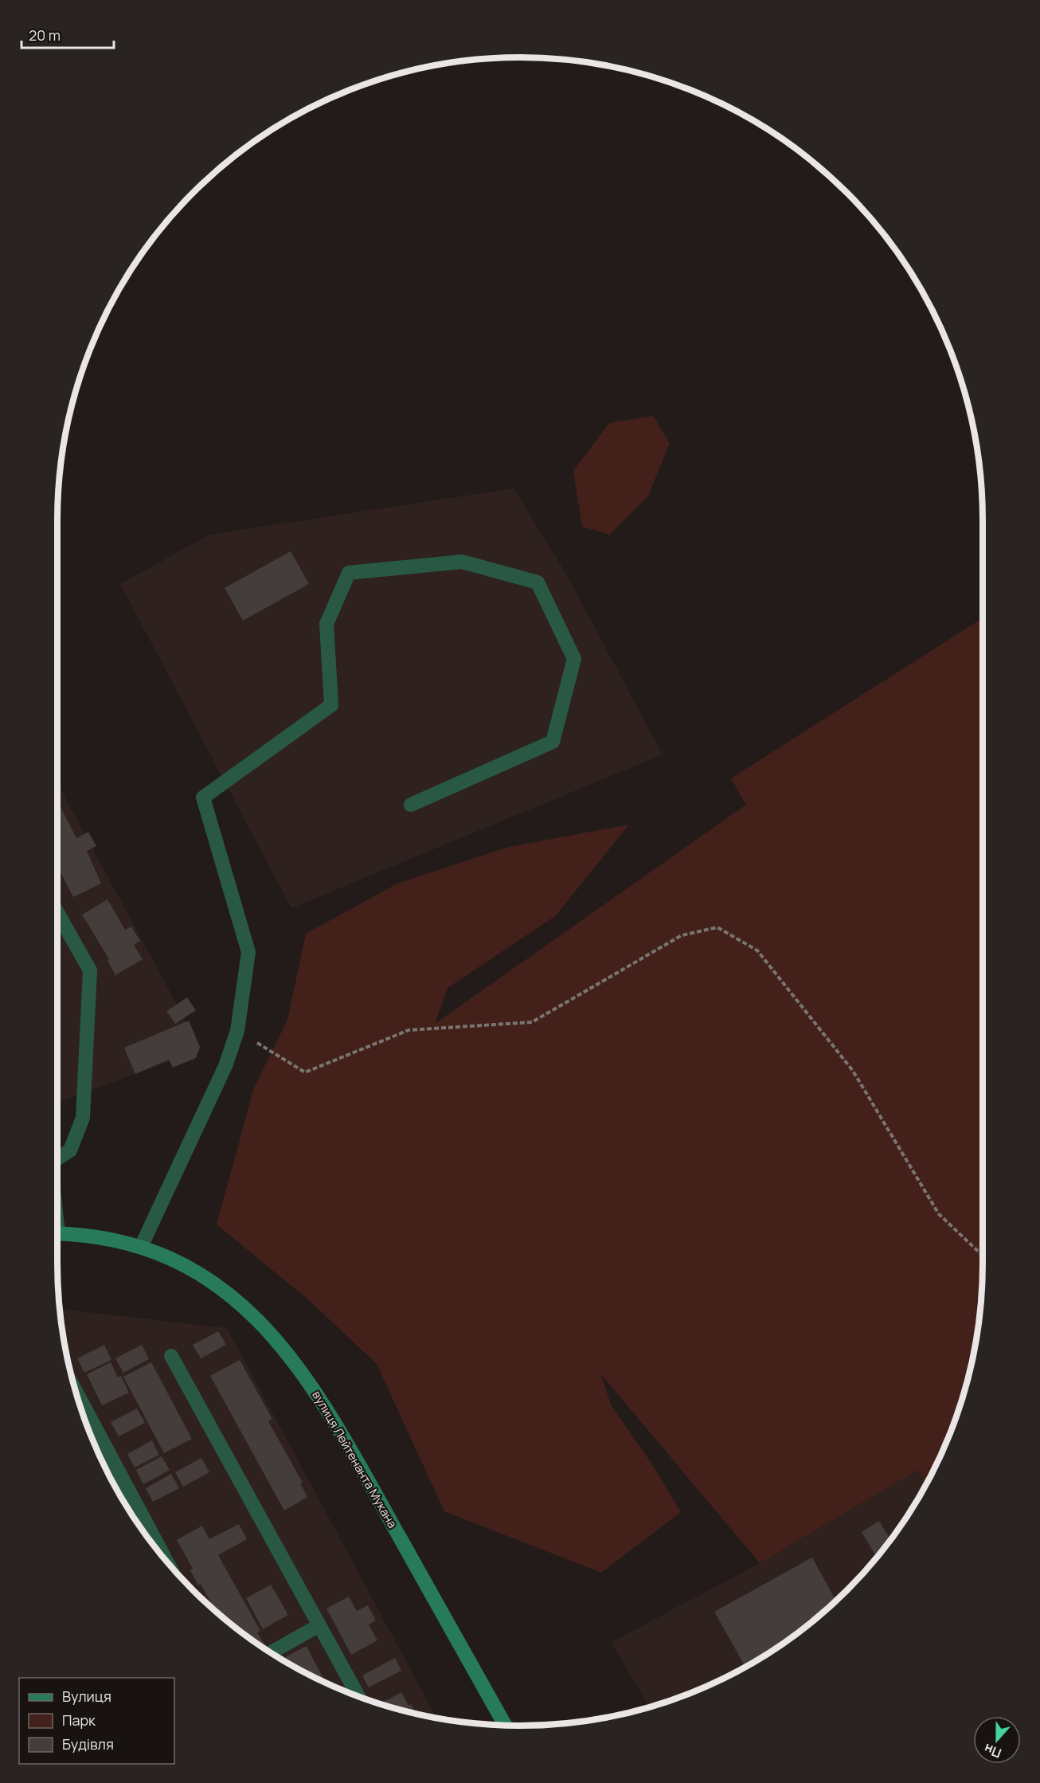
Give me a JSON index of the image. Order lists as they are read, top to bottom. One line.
{"streets":{"main road":["вулиця Лейтенанта Мукана"]},"legend":["Вулиця","Парк","Будівля"],"scale_bar":"20 m","north":"bottom"}
